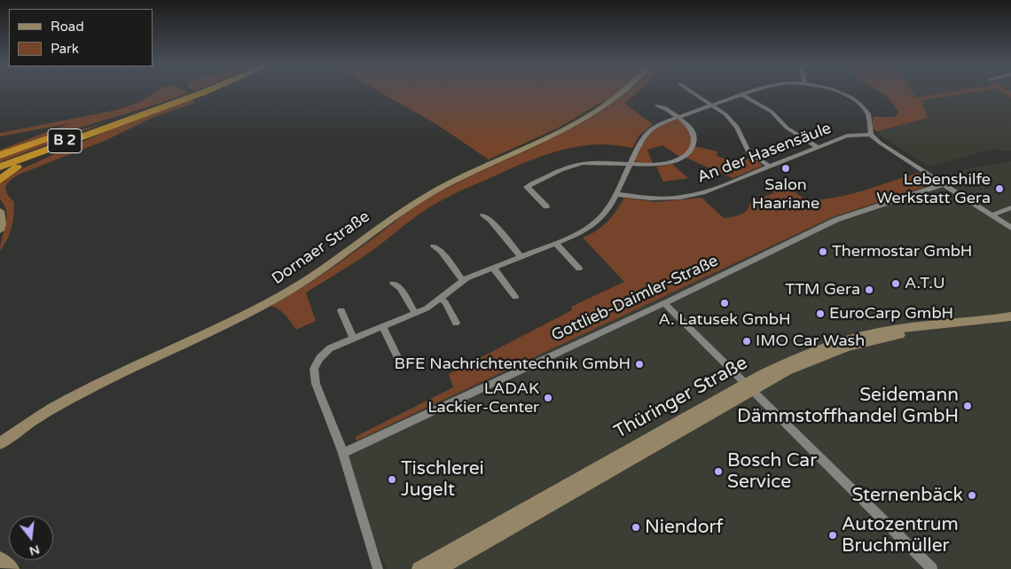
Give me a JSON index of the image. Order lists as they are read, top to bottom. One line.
{"streets":{"highway":["B 2"],"main road":["Dornaer Straße","Thüringer Straße"],"street":["An der Hasensäule","Gottlieb-Daimler-Straße"]},"places":["Salon Haariane","Lebenshilfe Werkstatt Gera","Thermostar GmbH","A.T.U","TTM Gera","A. Latusek GmbH","EuroCarp GmbH","IMO Car Wash","BFE Nachrichtentechnik GmbH","LADAK Lackier-Center","Seidemann Dämmstoffhandel GmbH","Bosch Car Service","Tischlerei Jugelt","Sternenbäck","Niendorf","Autozentrum Bruchmüller"],"legend":["Road","Park"],"north":"bottom"}
